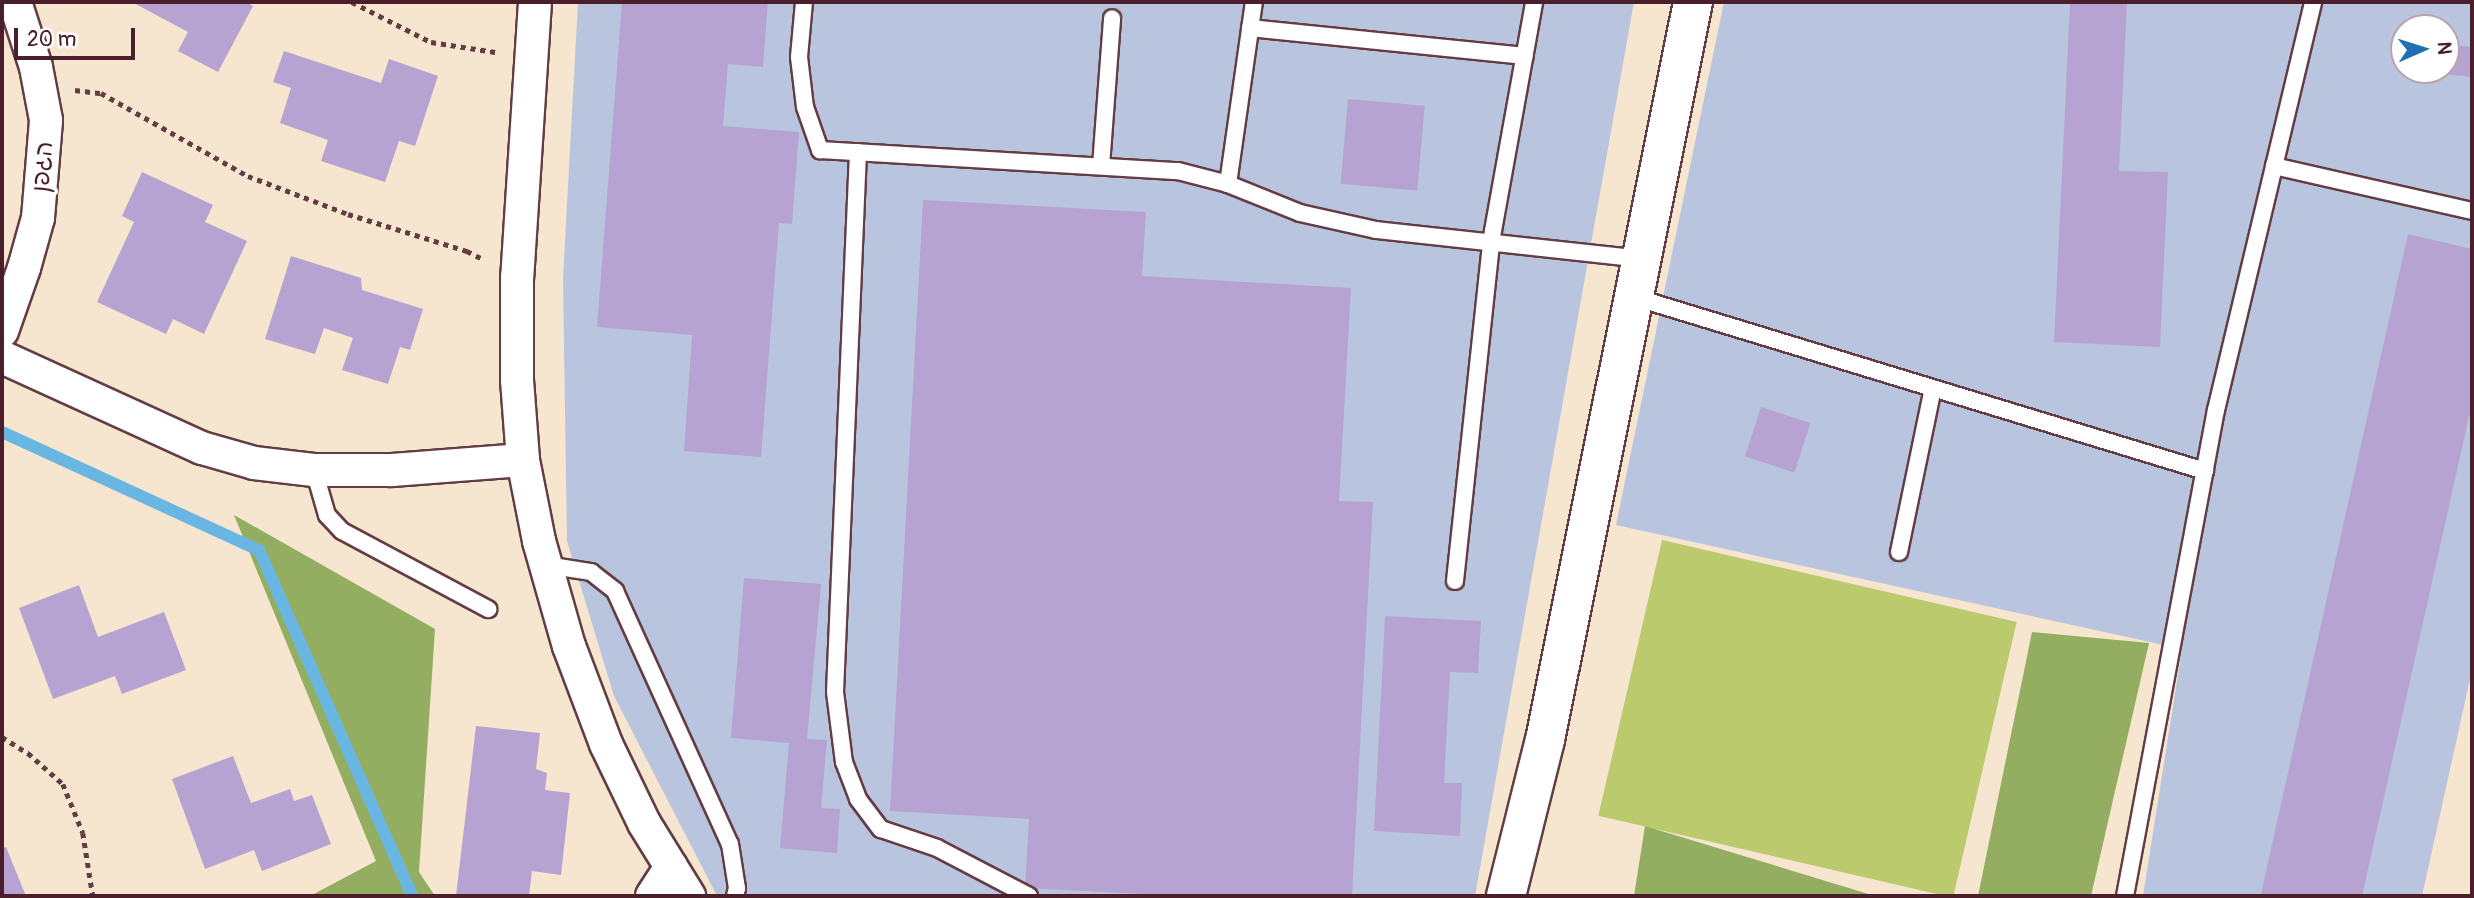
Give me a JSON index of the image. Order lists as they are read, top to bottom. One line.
{"streets":{"street":["הגפן"]},"scale_bar":"20 m","north":"right"}
